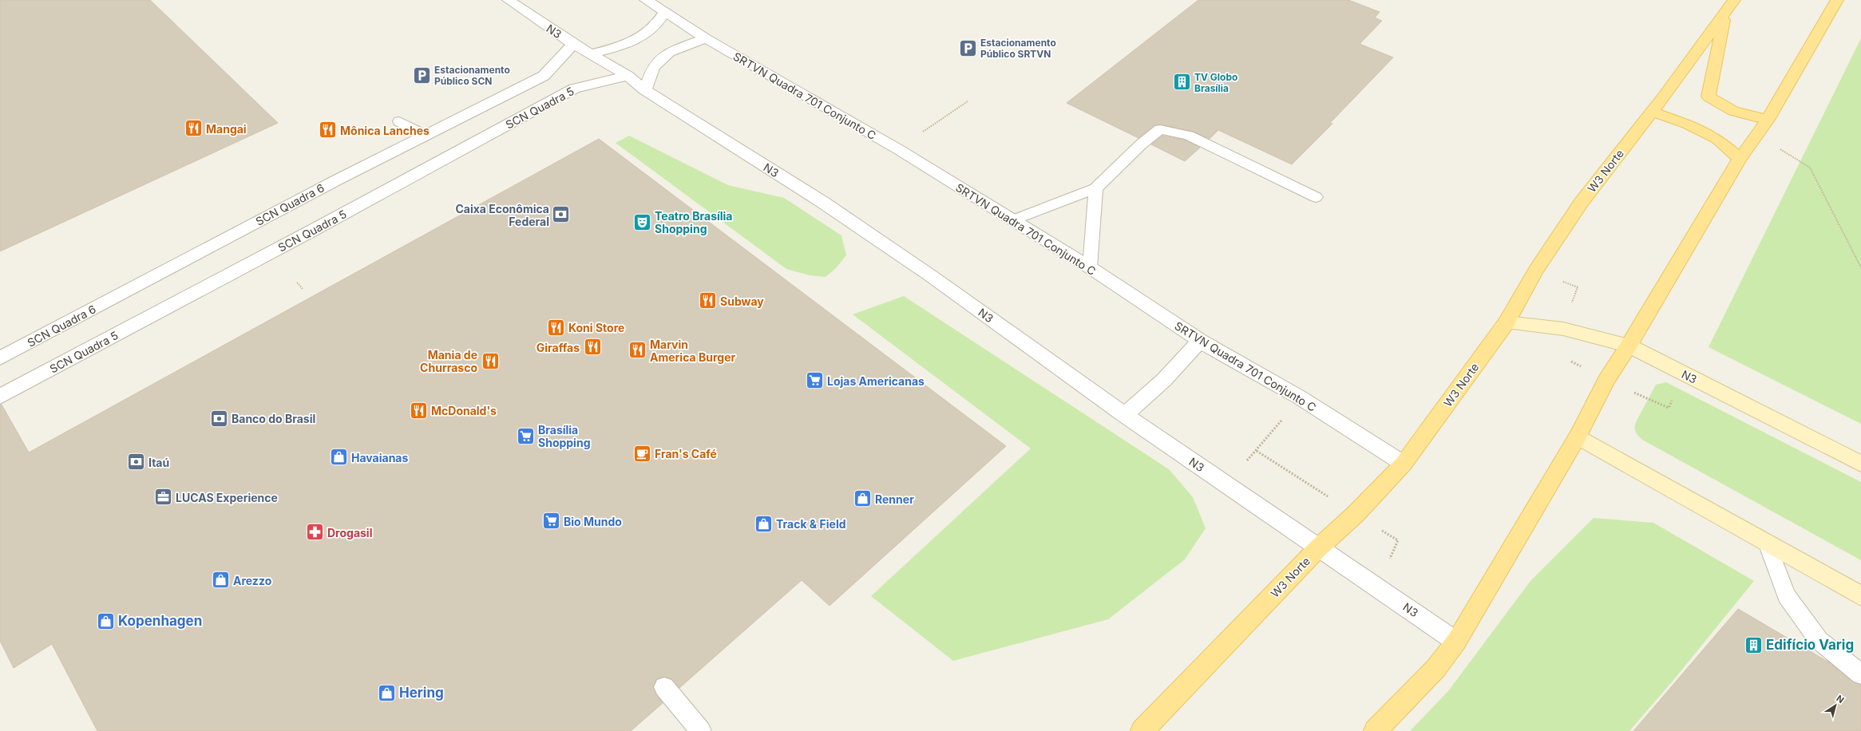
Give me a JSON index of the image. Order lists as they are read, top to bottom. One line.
{"streets":{"main road":["N3","W3 Norte"],"street":["SRTVN Quadra 701 Conjunto C","SCN Quadra 5","SCN Quadra 6"]},"crossings":[["N3","SCN Quadra 5"],["N3","W3 Norte"],["N3","SCN Quadra 6"],["SRTVN Quadra 701 Conjunto C","W3 Norte"]],"places":{"parking":["Estacionamento Público SRTVN","Estacionamento Público SCN"],"building":["TV Globo Brasília","Edifício Varig"],"restaurant":["Mangai","Mônica Lanches","Subway","Koni Store","Giraffas","Marvin America Burger","Mania de Churrasco","McDonald's"],"bank":["Caixa Econômica Federal","Banco do Brasil","Itaú"],"theatre":["Teatro Brasília Shopping"],"supermarket":["Lojas Americanas","Brasília Shopping","Bio Mundo"],"cafe":["Fran's Café"],"shop":["Havaianas","Renner","Track & Field","Arezzo","Kopenhagen","Hering"],"office":["LUCAS Experience"],"pharmacy":["Drogasil"]},"north":"top right"}
